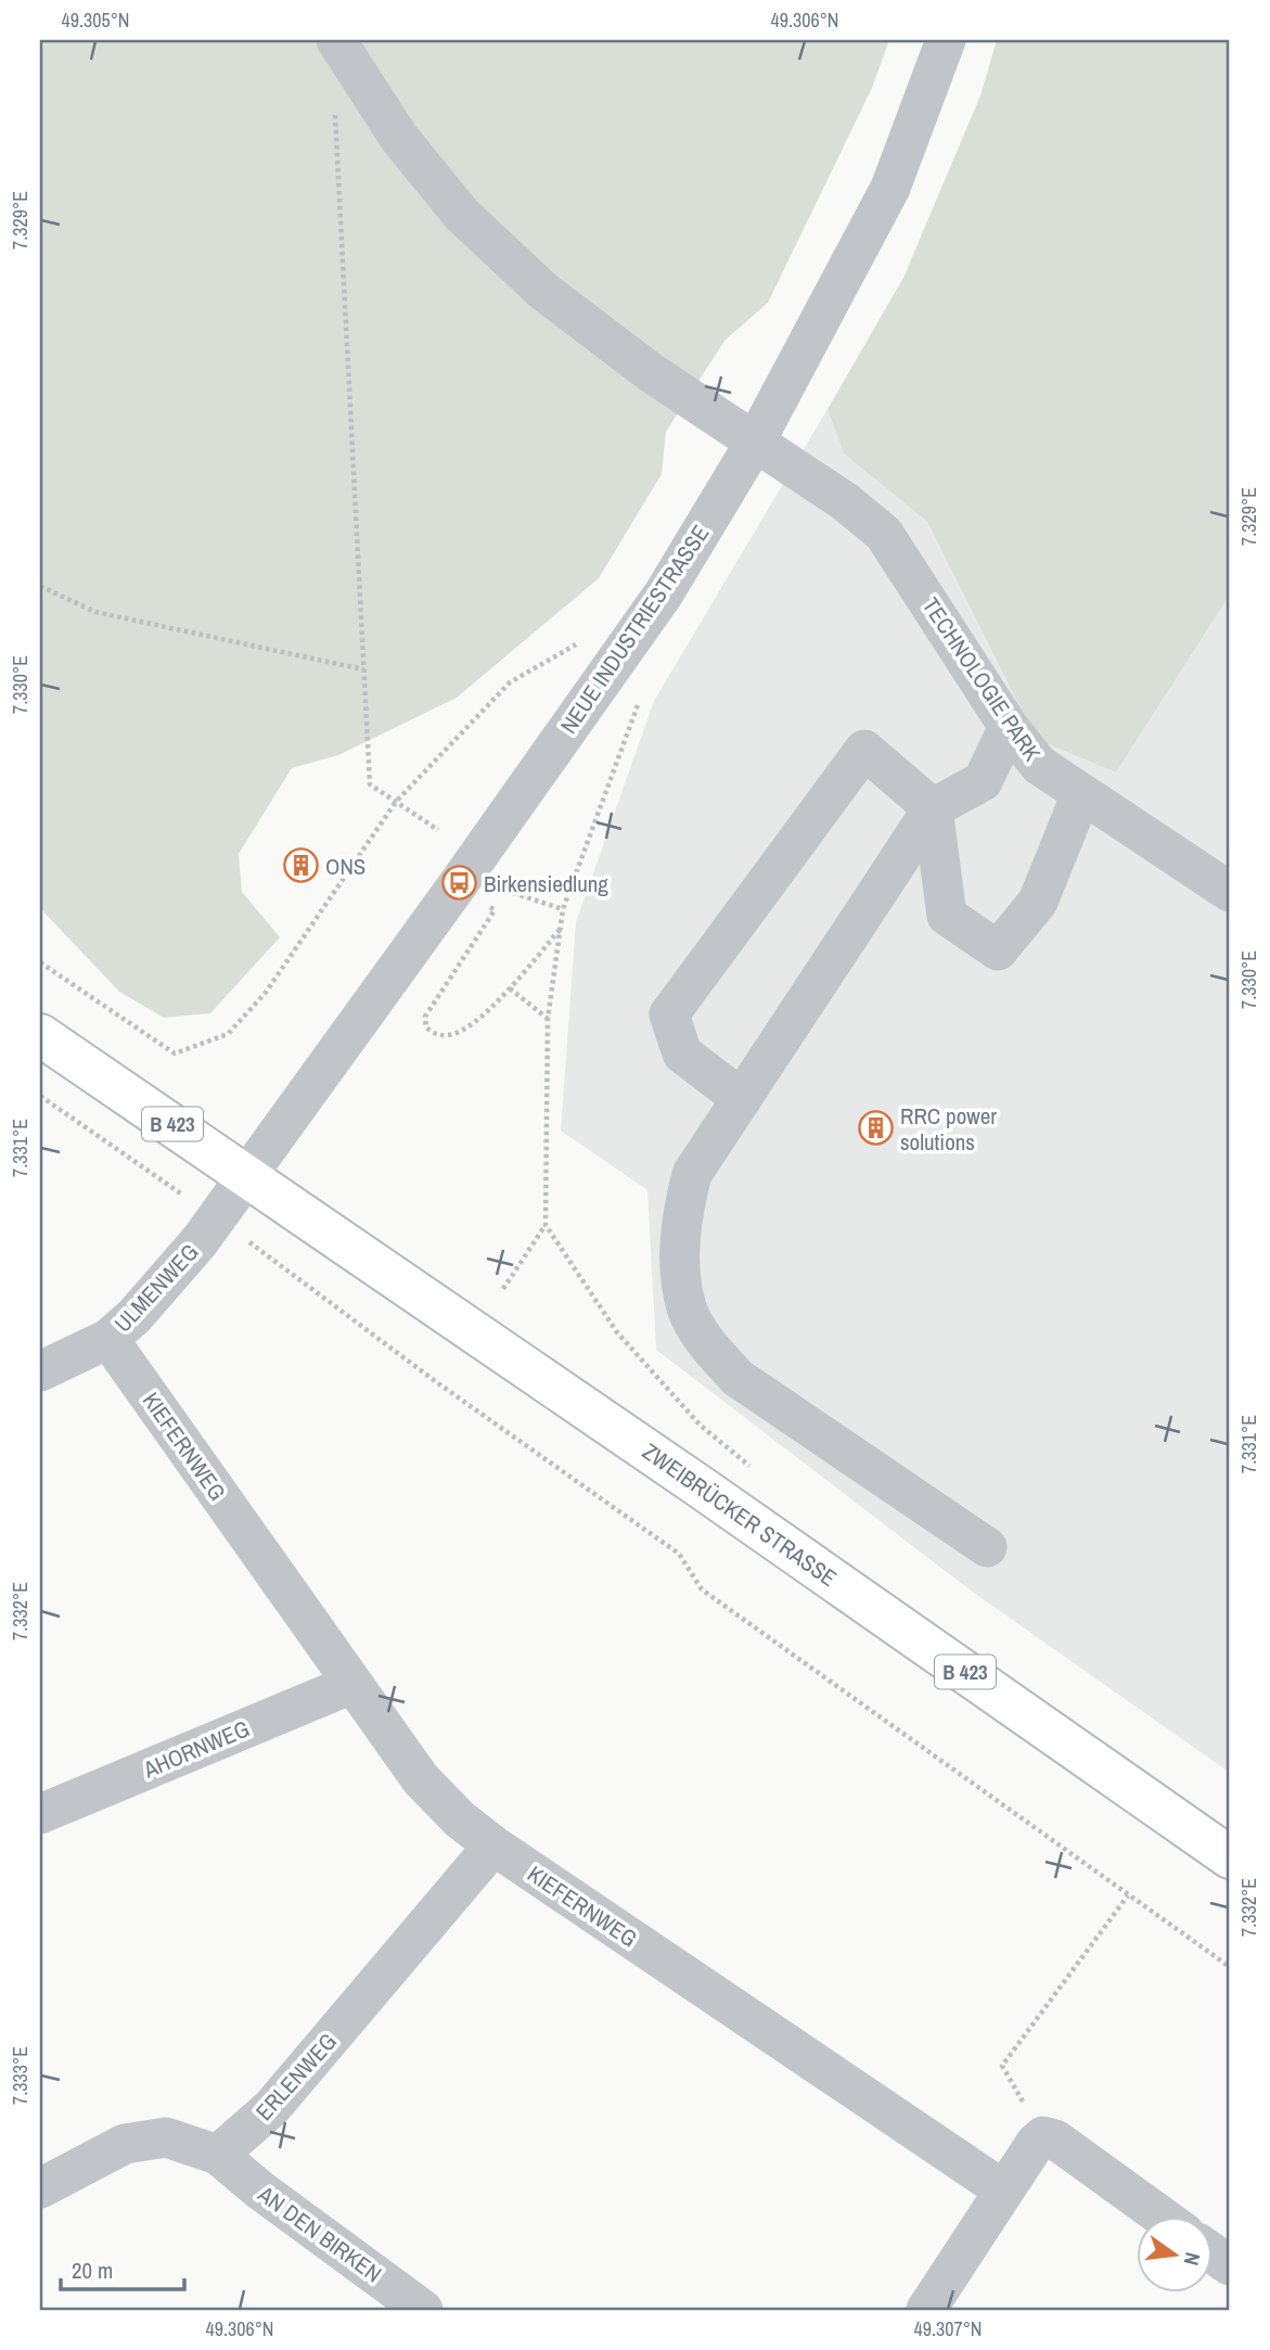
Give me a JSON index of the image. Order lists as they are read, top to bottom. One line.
{"streets":{"main road":["B 423","ZWEIBRÜCKER STRASSE"],"street":["NEUE INDUSTRIESTRASSE","TECHNOLOGIE PARK","ULMENWEG","KIEFERNWEG","AHORNWEG","ERLENWEG","AN DEN BIRKEN"]},"crossings":[["NEUE INDUSTRIESTRASSE","TECHNOLOGIE PARK"],["NEUE INDUSTRIESTRASSE","B 423"],["NEUE INDUSTRIESTRASSE","ULMENWEG"],["NEUE INDUSTRIESTRASSE","ZWEIBRÜCKER STRASSE"],["B 423","ULMENWEG"],["B 423","ZWEIBRÜCKER STRASSE"],["ULMENWEG","KIEFERNWEG"],["ULMENWEG","ZWEIBRÜCKER STRASSE"],["KIEFERNWEG","AHORNWEG"],["KIEFERNWEG","ERLENWEG"],["ERLENWEG","AN DEN BIRKEN"]],"places":{"building":["ONS","RRC power solutions"],"bus stop":["Birkensiedlung"]},"scale_bar":"20 m","north":"right","coordinates":["49.305°N","49.306°N","7.329°E","7.330°E","7.331°E","7.332°E","7.333°E","49.307°N"]}
